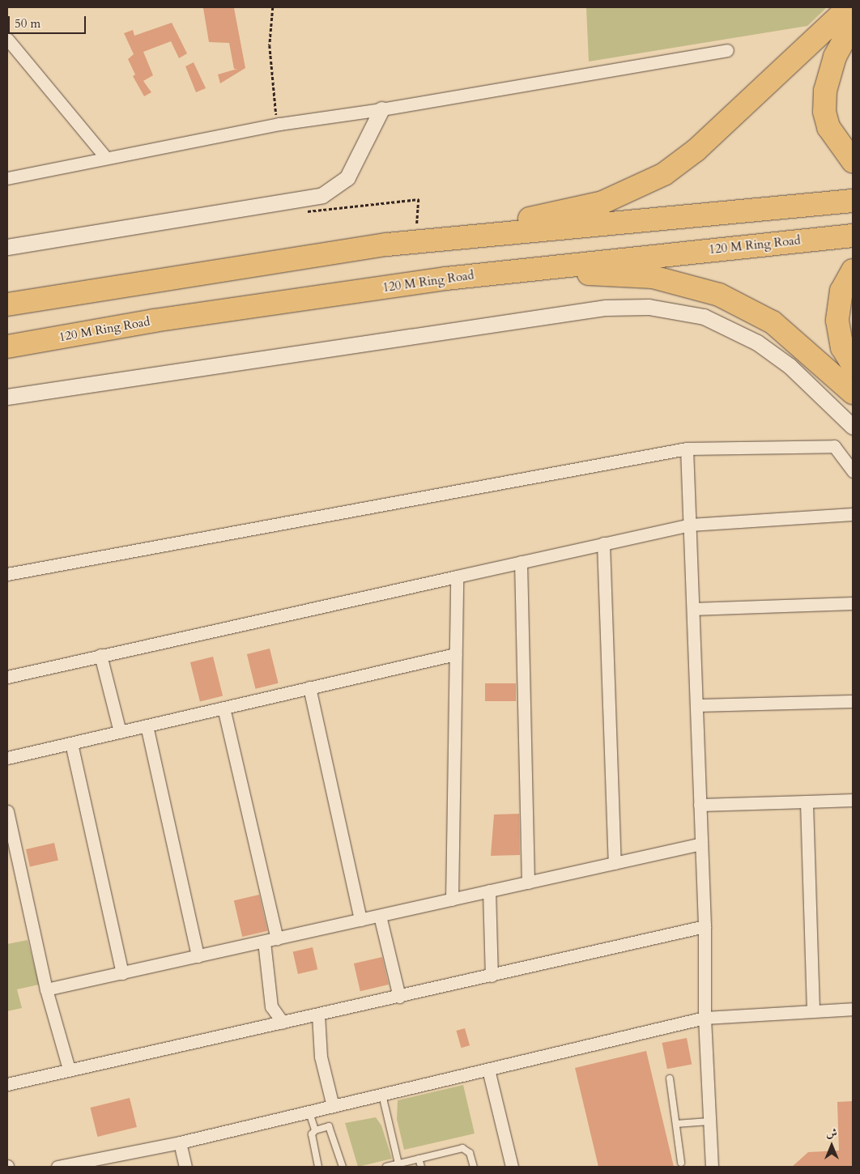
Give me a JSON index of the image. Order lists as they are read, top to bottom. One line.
{"streets":{"highway":["120 M Ring Road"]},"scale_bar":"50 m","north":"top"}
